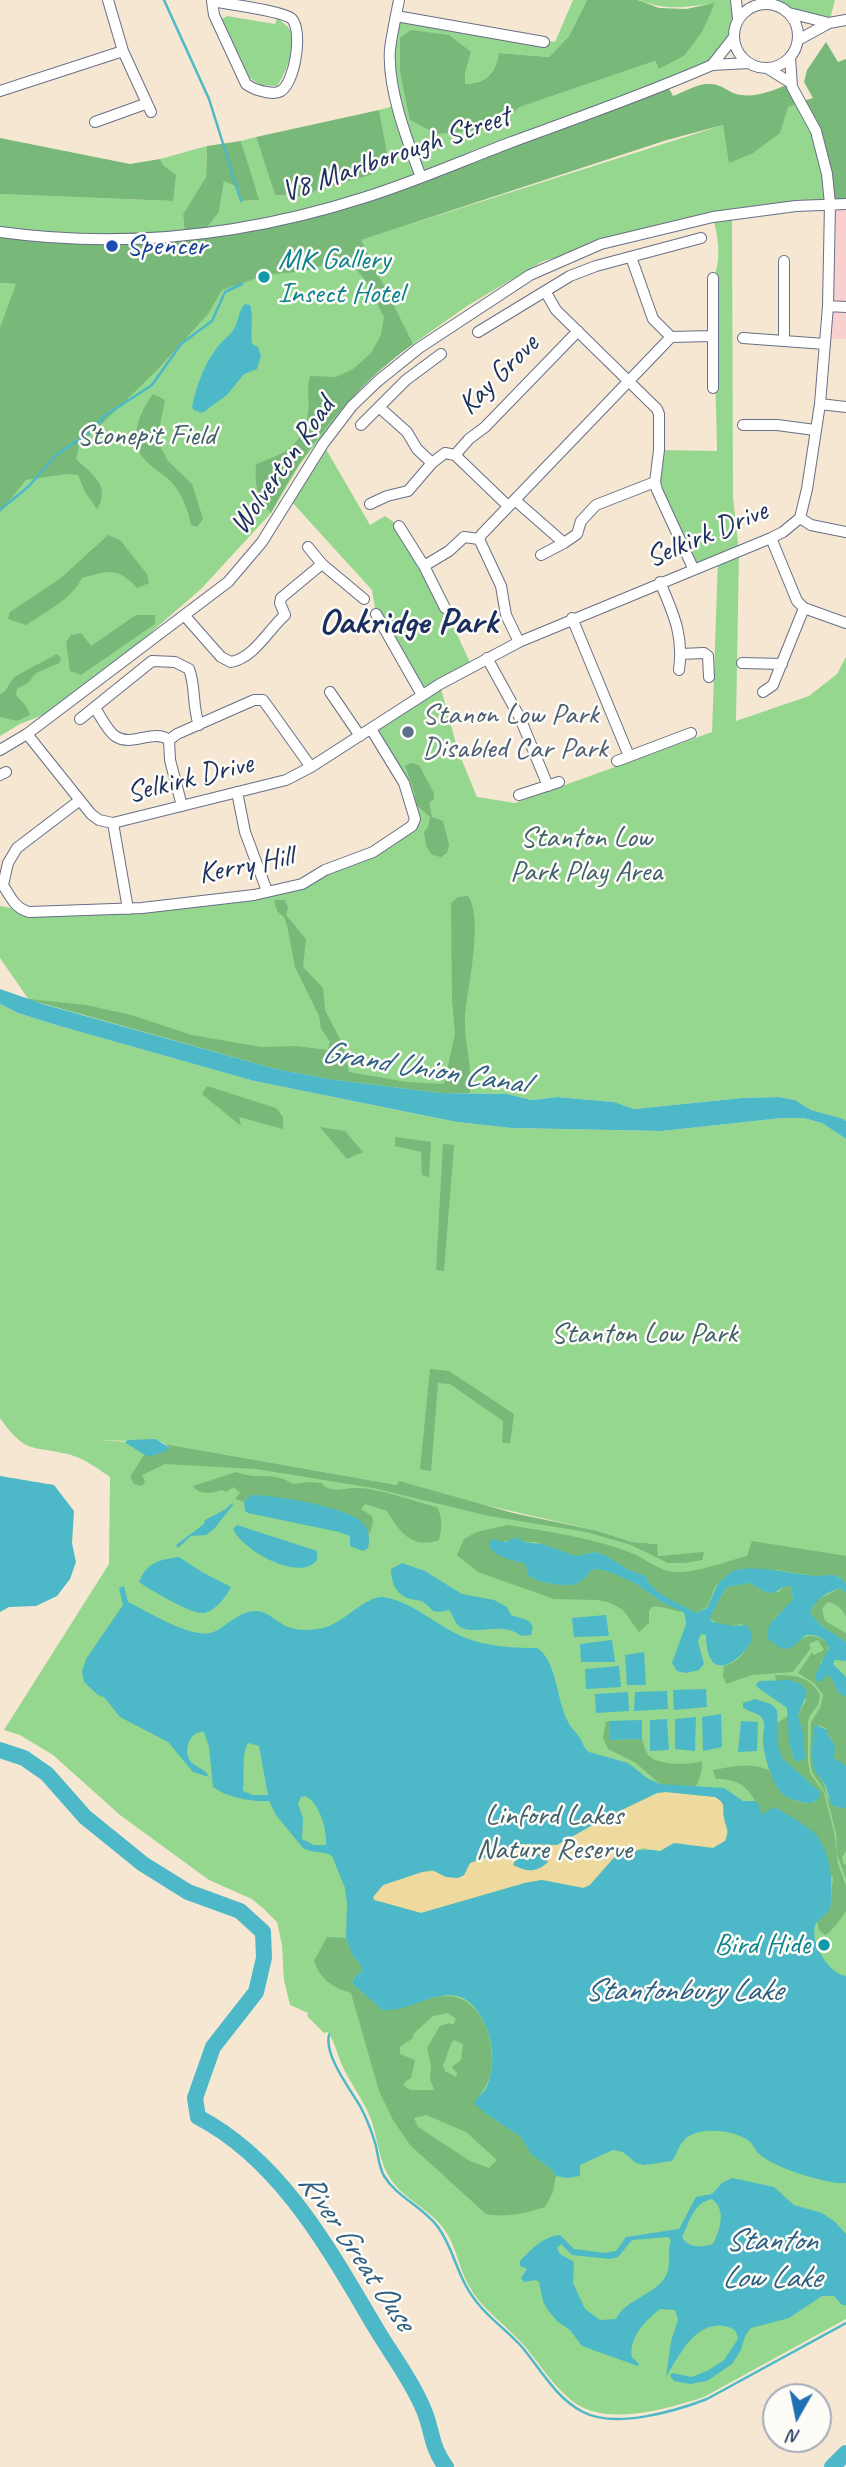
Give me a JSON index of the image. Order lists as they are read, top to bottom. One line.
{"streets":{"street":["V8 Marlborough Street","Kay Grove","Wolverton Road","Selkirk Drive","Kerry Hill"]},"crossings":[["Wolverton Road","Selkirk Drive"],["Selkirk Drive","Kerry Hill"]],"districts":["Oakridge Park"],"water":["Grand Union Canal","Stantonbury Lake","Stanton Low Lake","River Great Ouse"],"parks":["Stonepit Field","Stanton Low Park Play Area","Stanton Low Park","Linford Lakes Nature Reserve"],"places":["Spencer","MK Gallery Insect Hotel","Stanon Low Park Disabled Car Park","Bird Hide"],"north":"bottom"}
